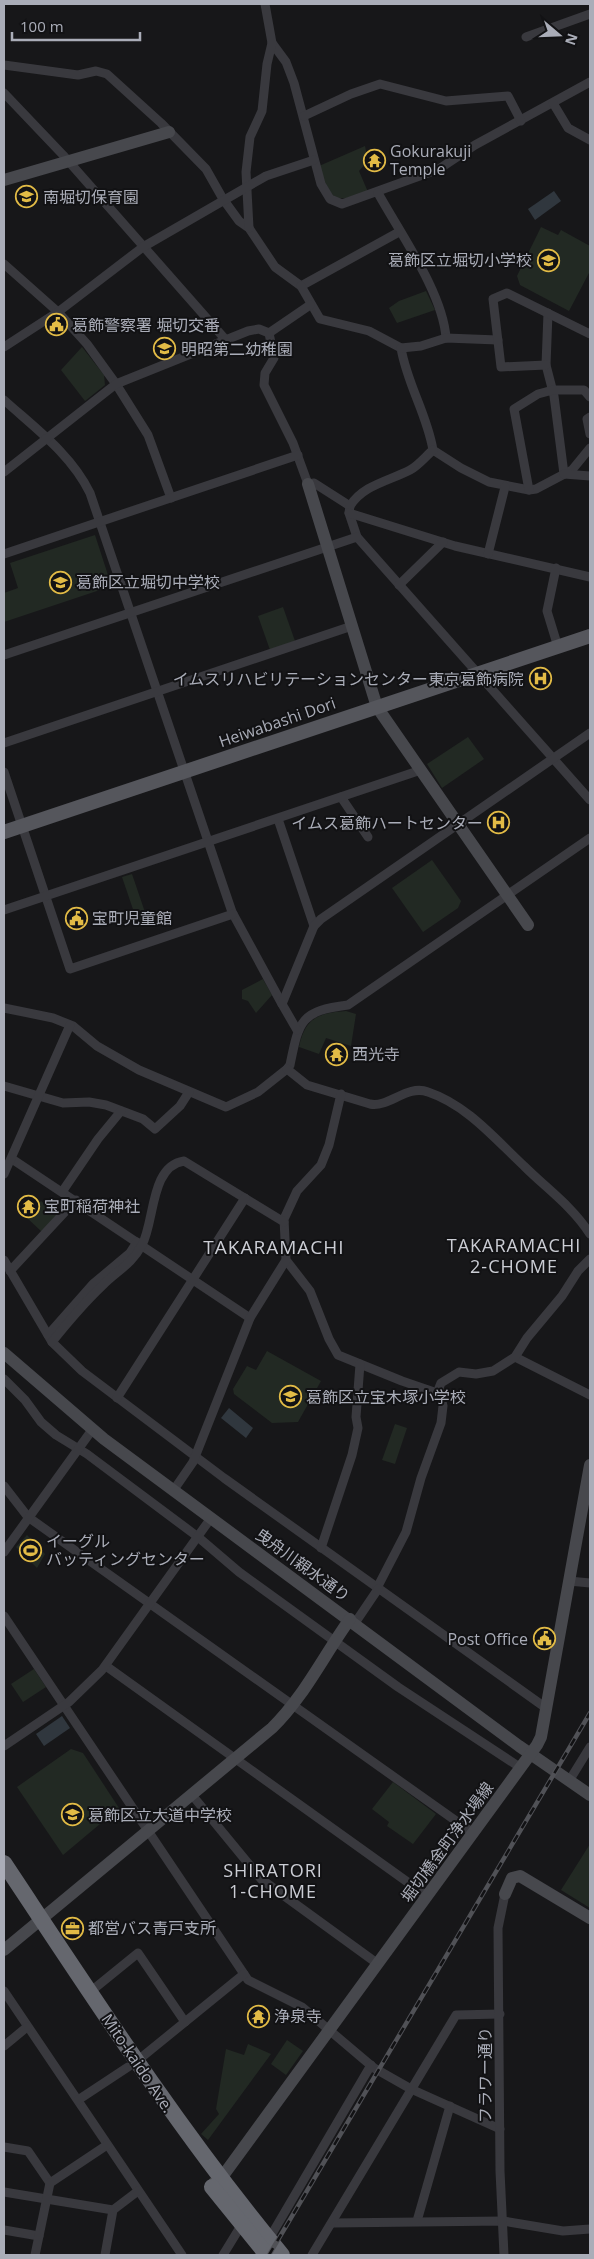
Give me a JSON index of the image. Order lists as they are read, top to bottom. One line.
{"streets":{"highway":["Mito-kaido Ave."],"main road":["Heiwabashi Dori"],"street":["曳舟川親水通り","堀切橋金町浄水場線","フラワー通り"]},"crossings":[["曳舟川親水通り","堀切橋金町浄水場線"],["堀切橋金町浄水場線","Mito-kaido Ave."]],"districts":["TAKARAMACHI 2-CHOME","TAKARAMACHI","SHIRATORI 1-CHOME"],"places":{"temple":["Gokurakuji Temple","西光寺","宝町稲荷神社","浄泉寺"],"school or university":["南堀切保育園","葛飾区立堀切小学校","明昭第二幼稚園","葛飾区立堀切中学校","葛飾区立宝木塚小学校","葛飾区立大道中学校"],"public building":["葛飾警察署 堀切交番","宝町児童館","Post Office"],"hospital":["イムスリハビリテーションセンター東京葛飾病院","イムス葛飾ハートセンター"],"sports":["イーグル バッティングセンター"],"office":["都営バス青戸支所"]},"scale_bar":"100 m","north":"right"}
